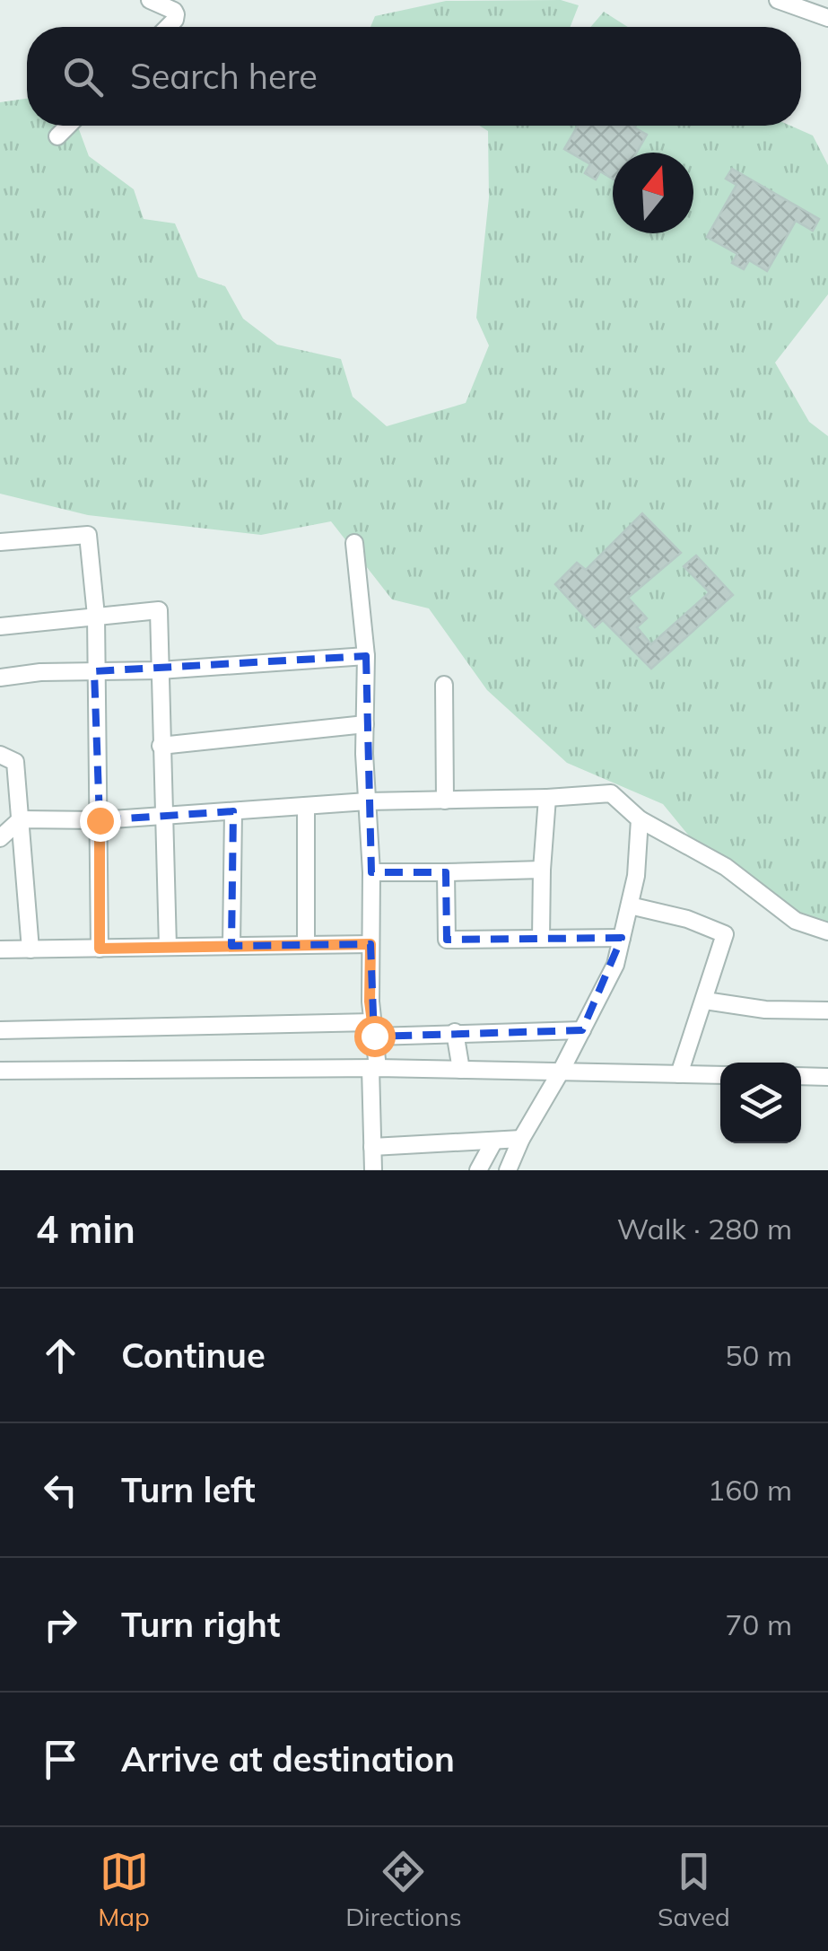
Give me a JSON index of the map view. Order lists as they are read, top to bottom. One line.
{"north":"top","page":{"search":"Search here","heading":["4 min","Walk · 280 m"],"list":[["Continue","50 m"],["Turn left","160 m"],["Turn right","70 m"],"Arrive at destination"],"nav":["Map","Directions","Saved"]}}
